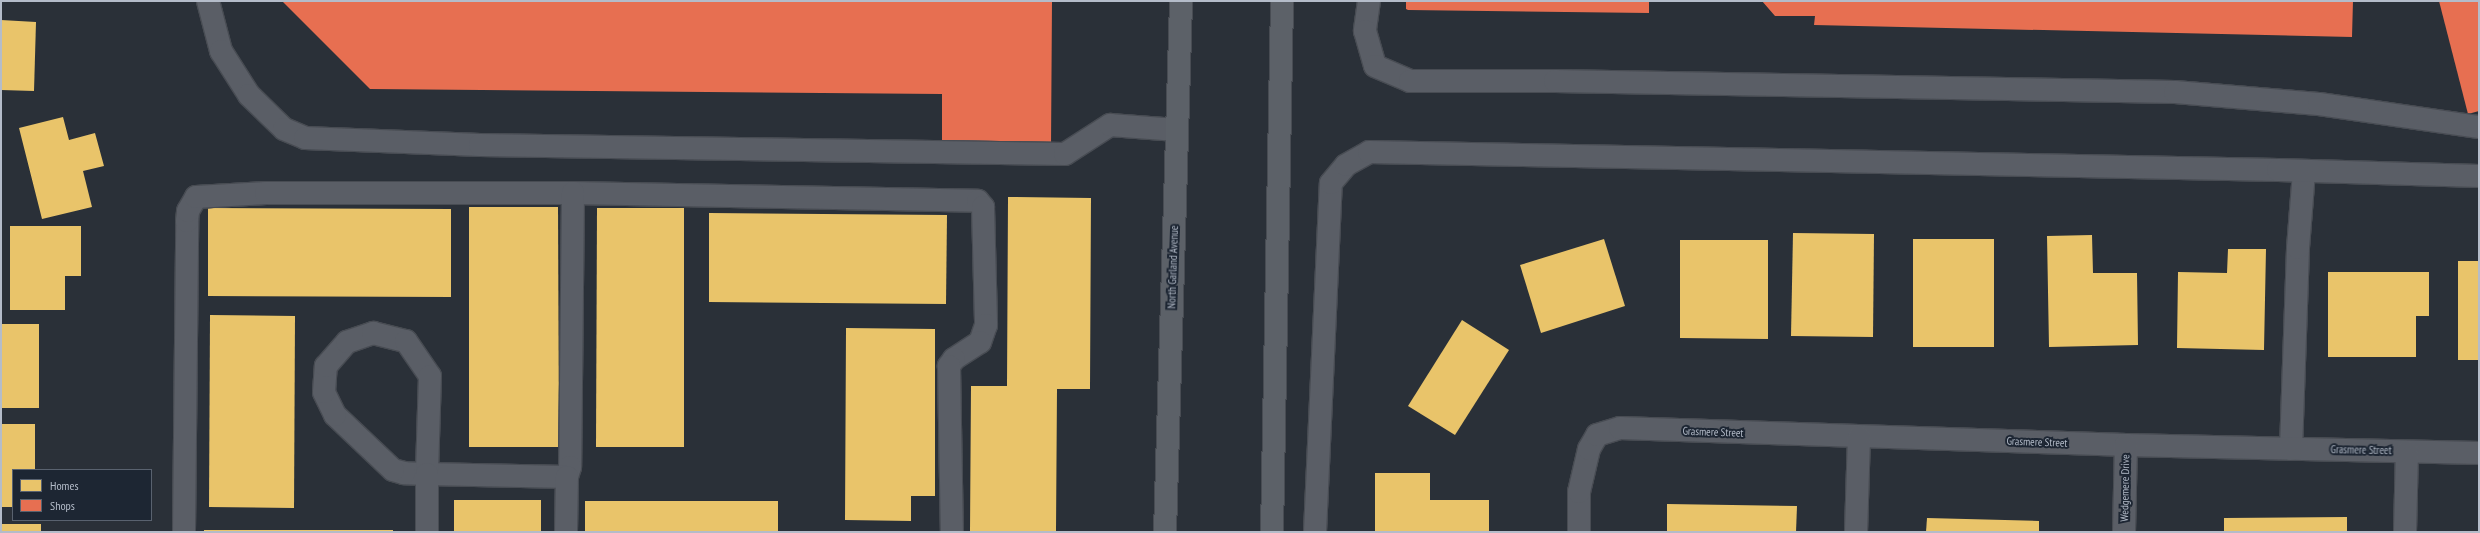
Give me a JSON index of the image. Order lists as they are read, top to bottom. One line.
{"streets":{"main road":["North Garland Avenue"],"street":["Grasmere Street","Wedgemere Drive"]},"crossings":[["Grasmere Street","Wedgemere Drive"]],"legend":["Homes","Shops"]}
